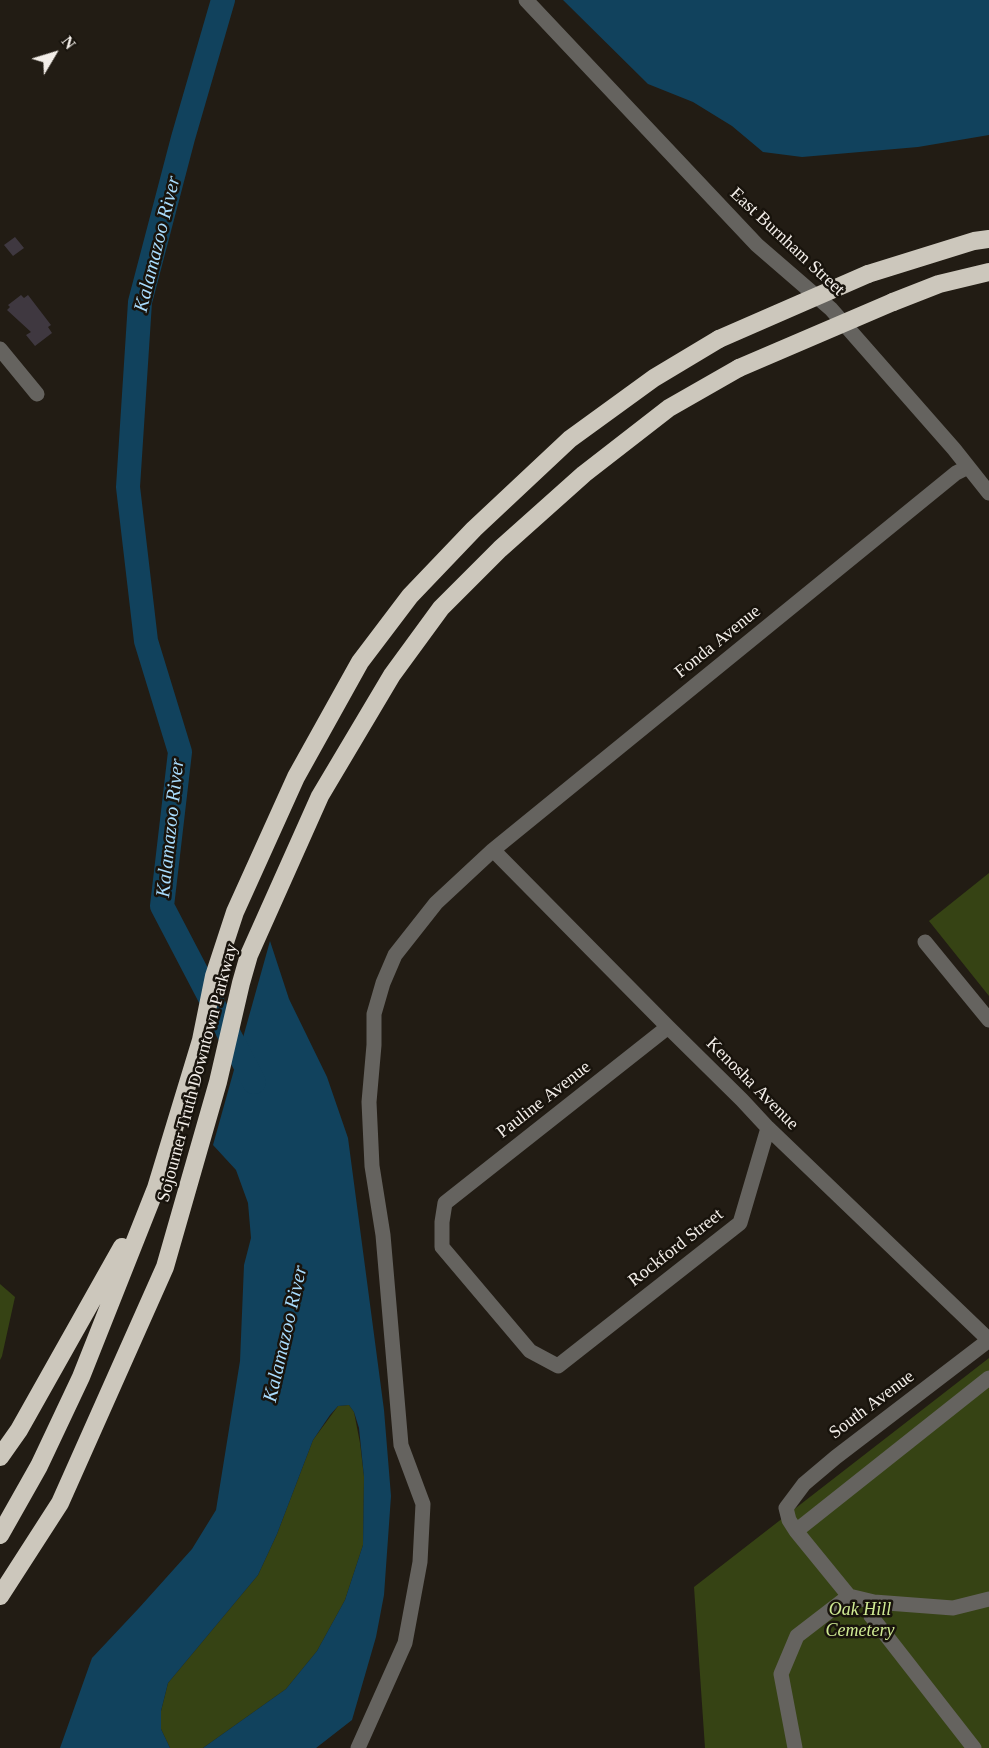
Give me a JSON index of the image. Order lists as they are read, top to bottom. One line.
{"streets":{"highway":["Sojourner Truth Downtown Parkway"],"street":["East Burnham Street","Fonda Avenue","Kenosha Avenue","Pauline Avenue","Rockford Street","South Avenue"]},"crossings":[["East Burnham Street","Fonda Avenue"],["Fonda Avenue","Kenosha Avenue"],["Kenosha Avenue","Pauline Avenue"],["Kenosha Avenue","Rockford Street"],["Kenosha Avenue","South Avenue"],["Pauline Avenue","Rockford Street"]],"water":["Kalamazoo River"],"parks":["Oak Hill Cemetery"],"north":"top right"}
